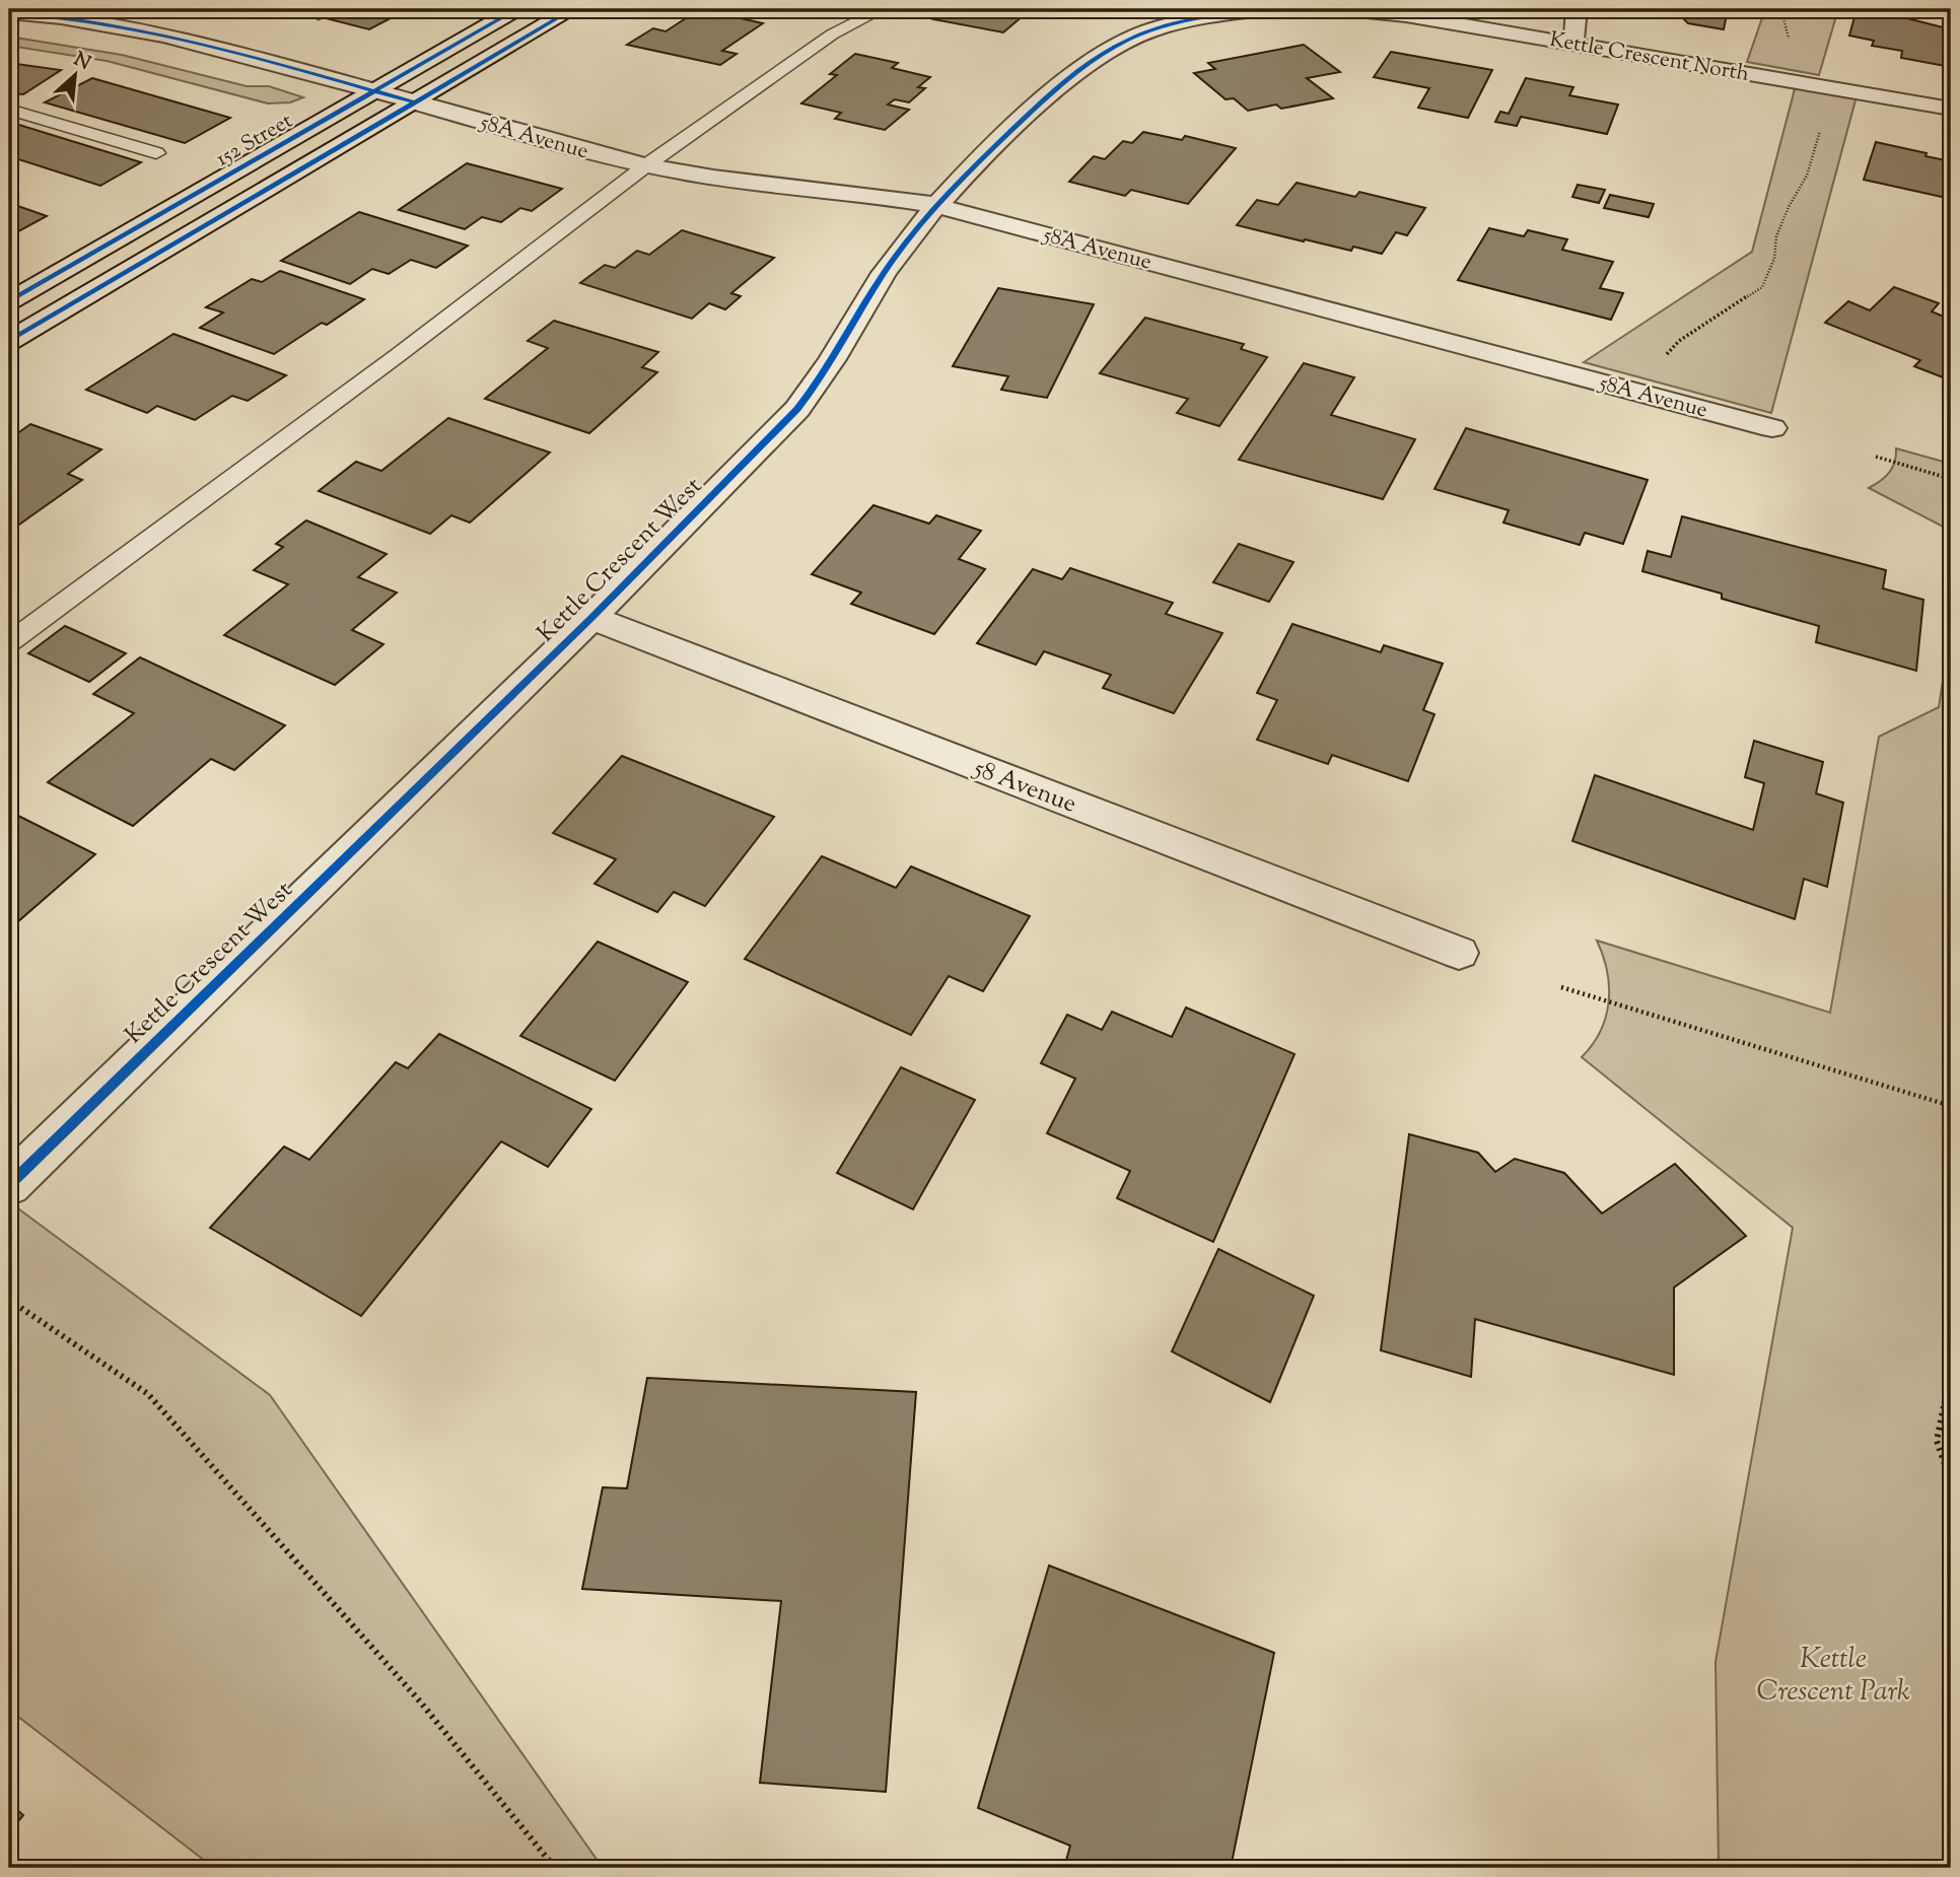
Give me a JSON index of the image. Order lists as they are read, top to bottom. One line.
{"streets":{"street":["Kettle Crescent North","58A Avenue","152 Street","Kettle Crescent West","58 Avenue"]},"crossings":[["58A Avenue","152 Street"],["58A Avenue","Kettle Crescent West"],["Kettle Crescent West","58 Avenue"]],"parks":["Kettle Crescent Park"],"north":"top right"}
